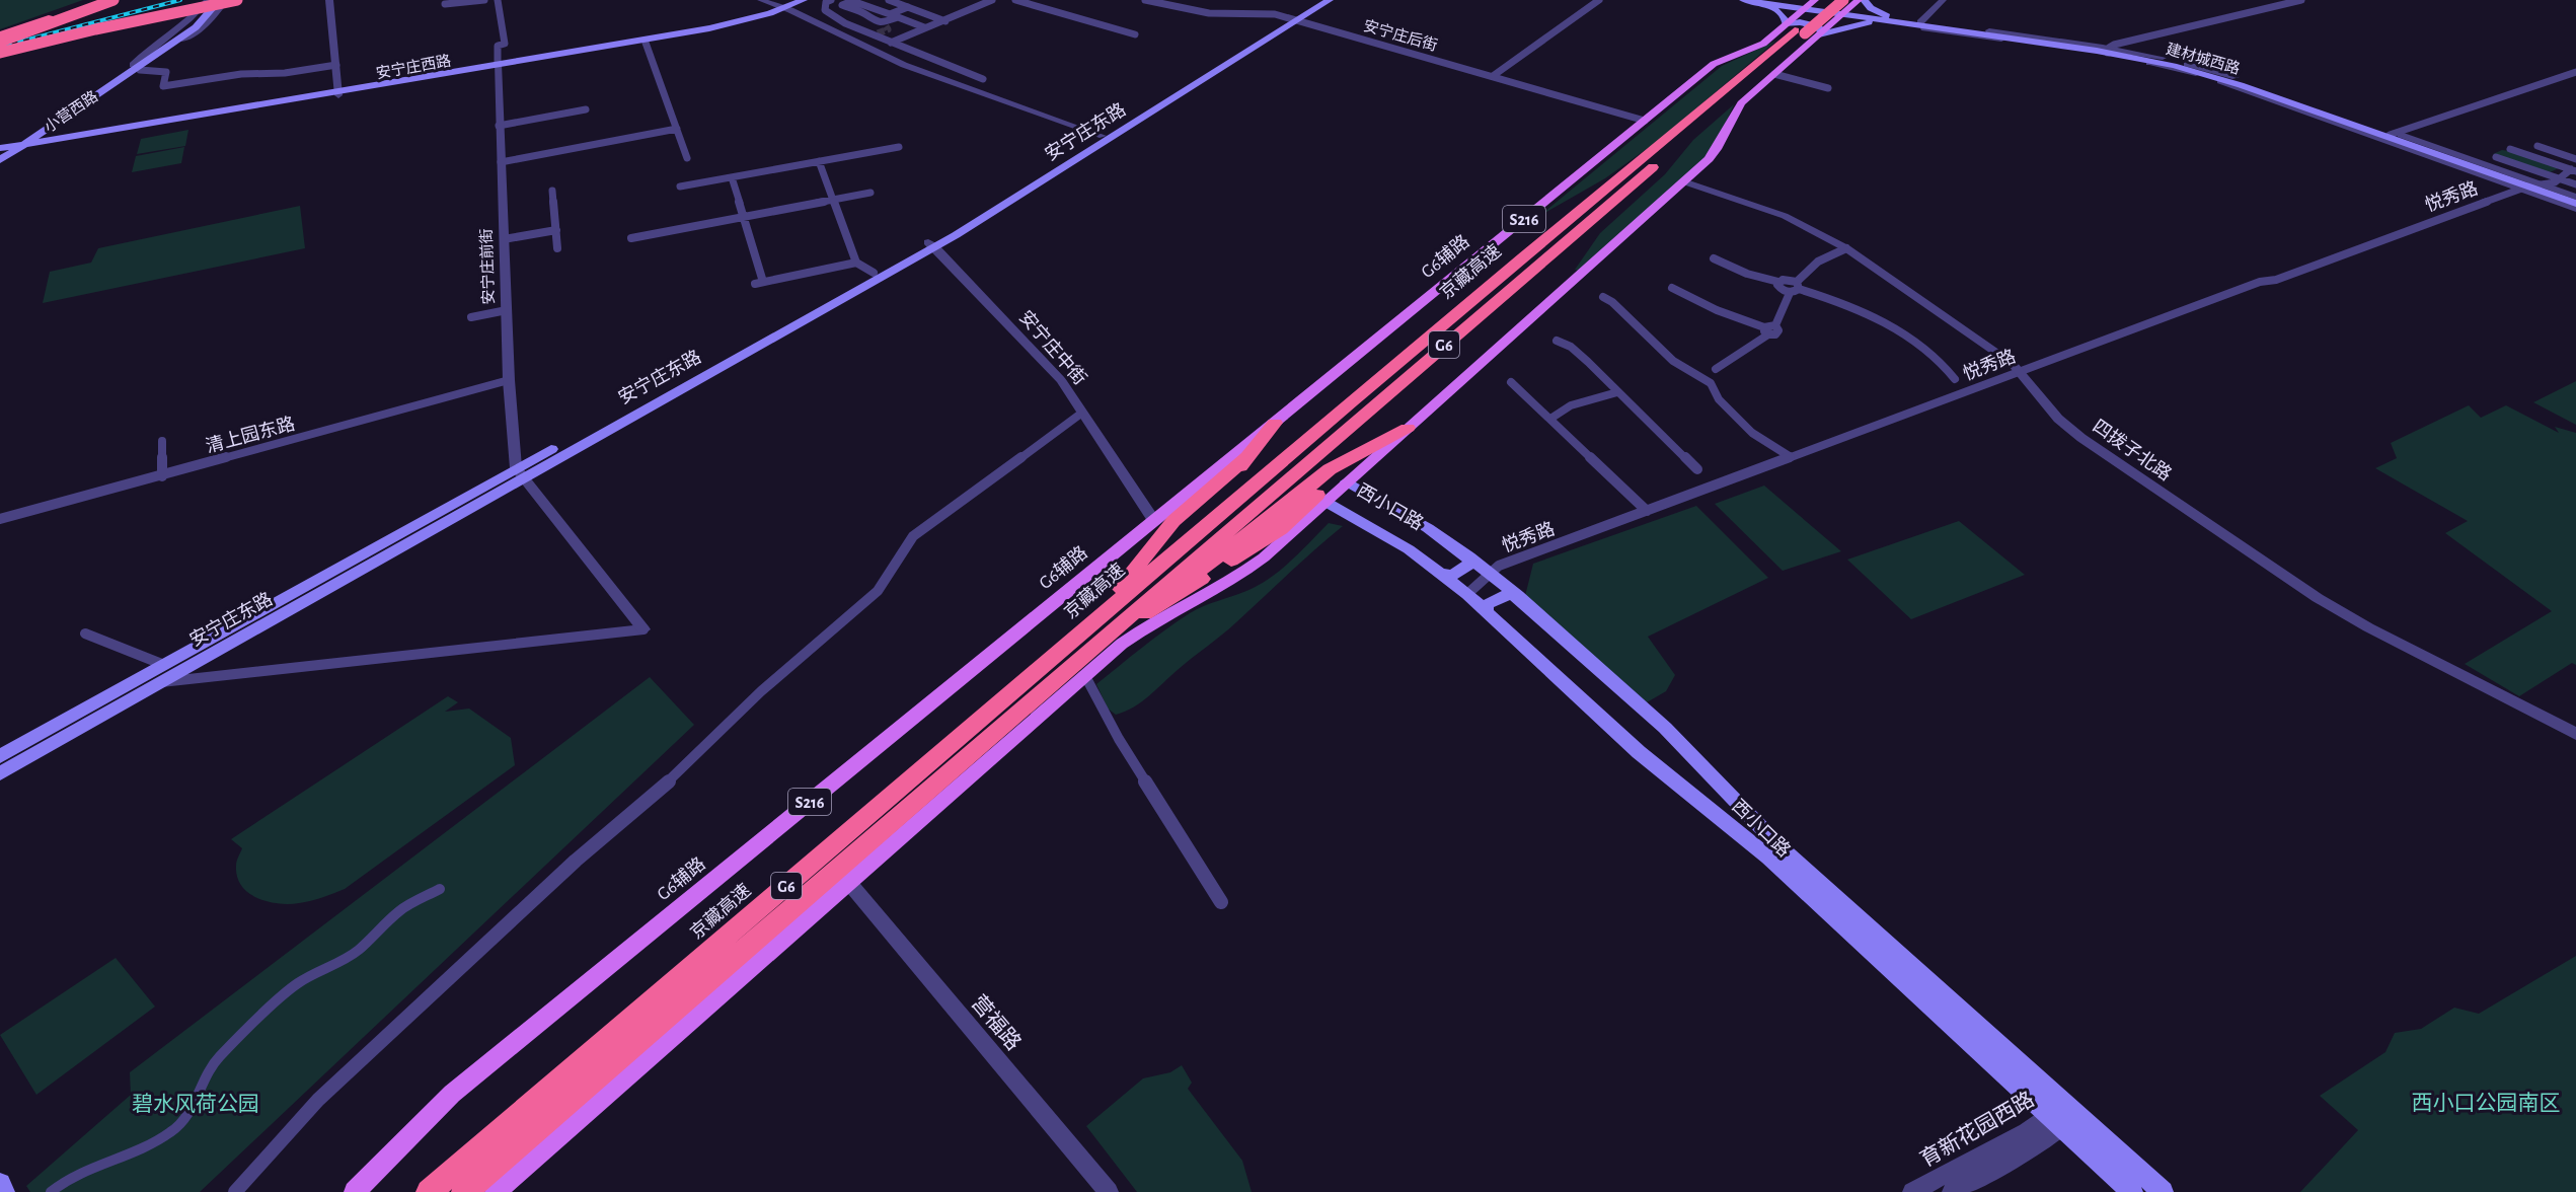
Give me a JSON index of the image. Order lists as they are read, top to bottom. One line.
{"streets":{"highway":["京藏高速","G6"],"main road":["建材城西路","安宁庄西路","小营西路","安宁庄东路","S216","G6辅路","西小口路"],"street":["安宁庄后街","悦秀路","安宁庄前街","安宁庄中街","清上园东路","四拨子北路","营福路","育新花园西路"]},"crossings":[["安宁庄后街","安宁庄东路"],["安宁庄后街","G6辅路"],["建材城西路","悦秀路"],["建材城西路","G6辅路"],["建材城西路","G6"],["安宁庄西路","小营西路"],["安宁庄西路","安宁庄前街"],["安宁庄东路","安宁庄前街"],["安宁庄东路","安宁庄中街"],["悦秀路","四拨子北路"],["悦秀路","西小口路"],["G6辅路","京藏高速"],["G6辅路","G6"],["G6辅路","安宁庄中街"],["G6辅路","四拨子北路"],["G6辅路","西小口路"],["G6辅路","营福路"],["安宁庄前街","清上园东路"],["京藏高速","G6"],["西小口路","育新花园西路"]],"parks":["西小口公园南区","碧水风荷公园"]}
